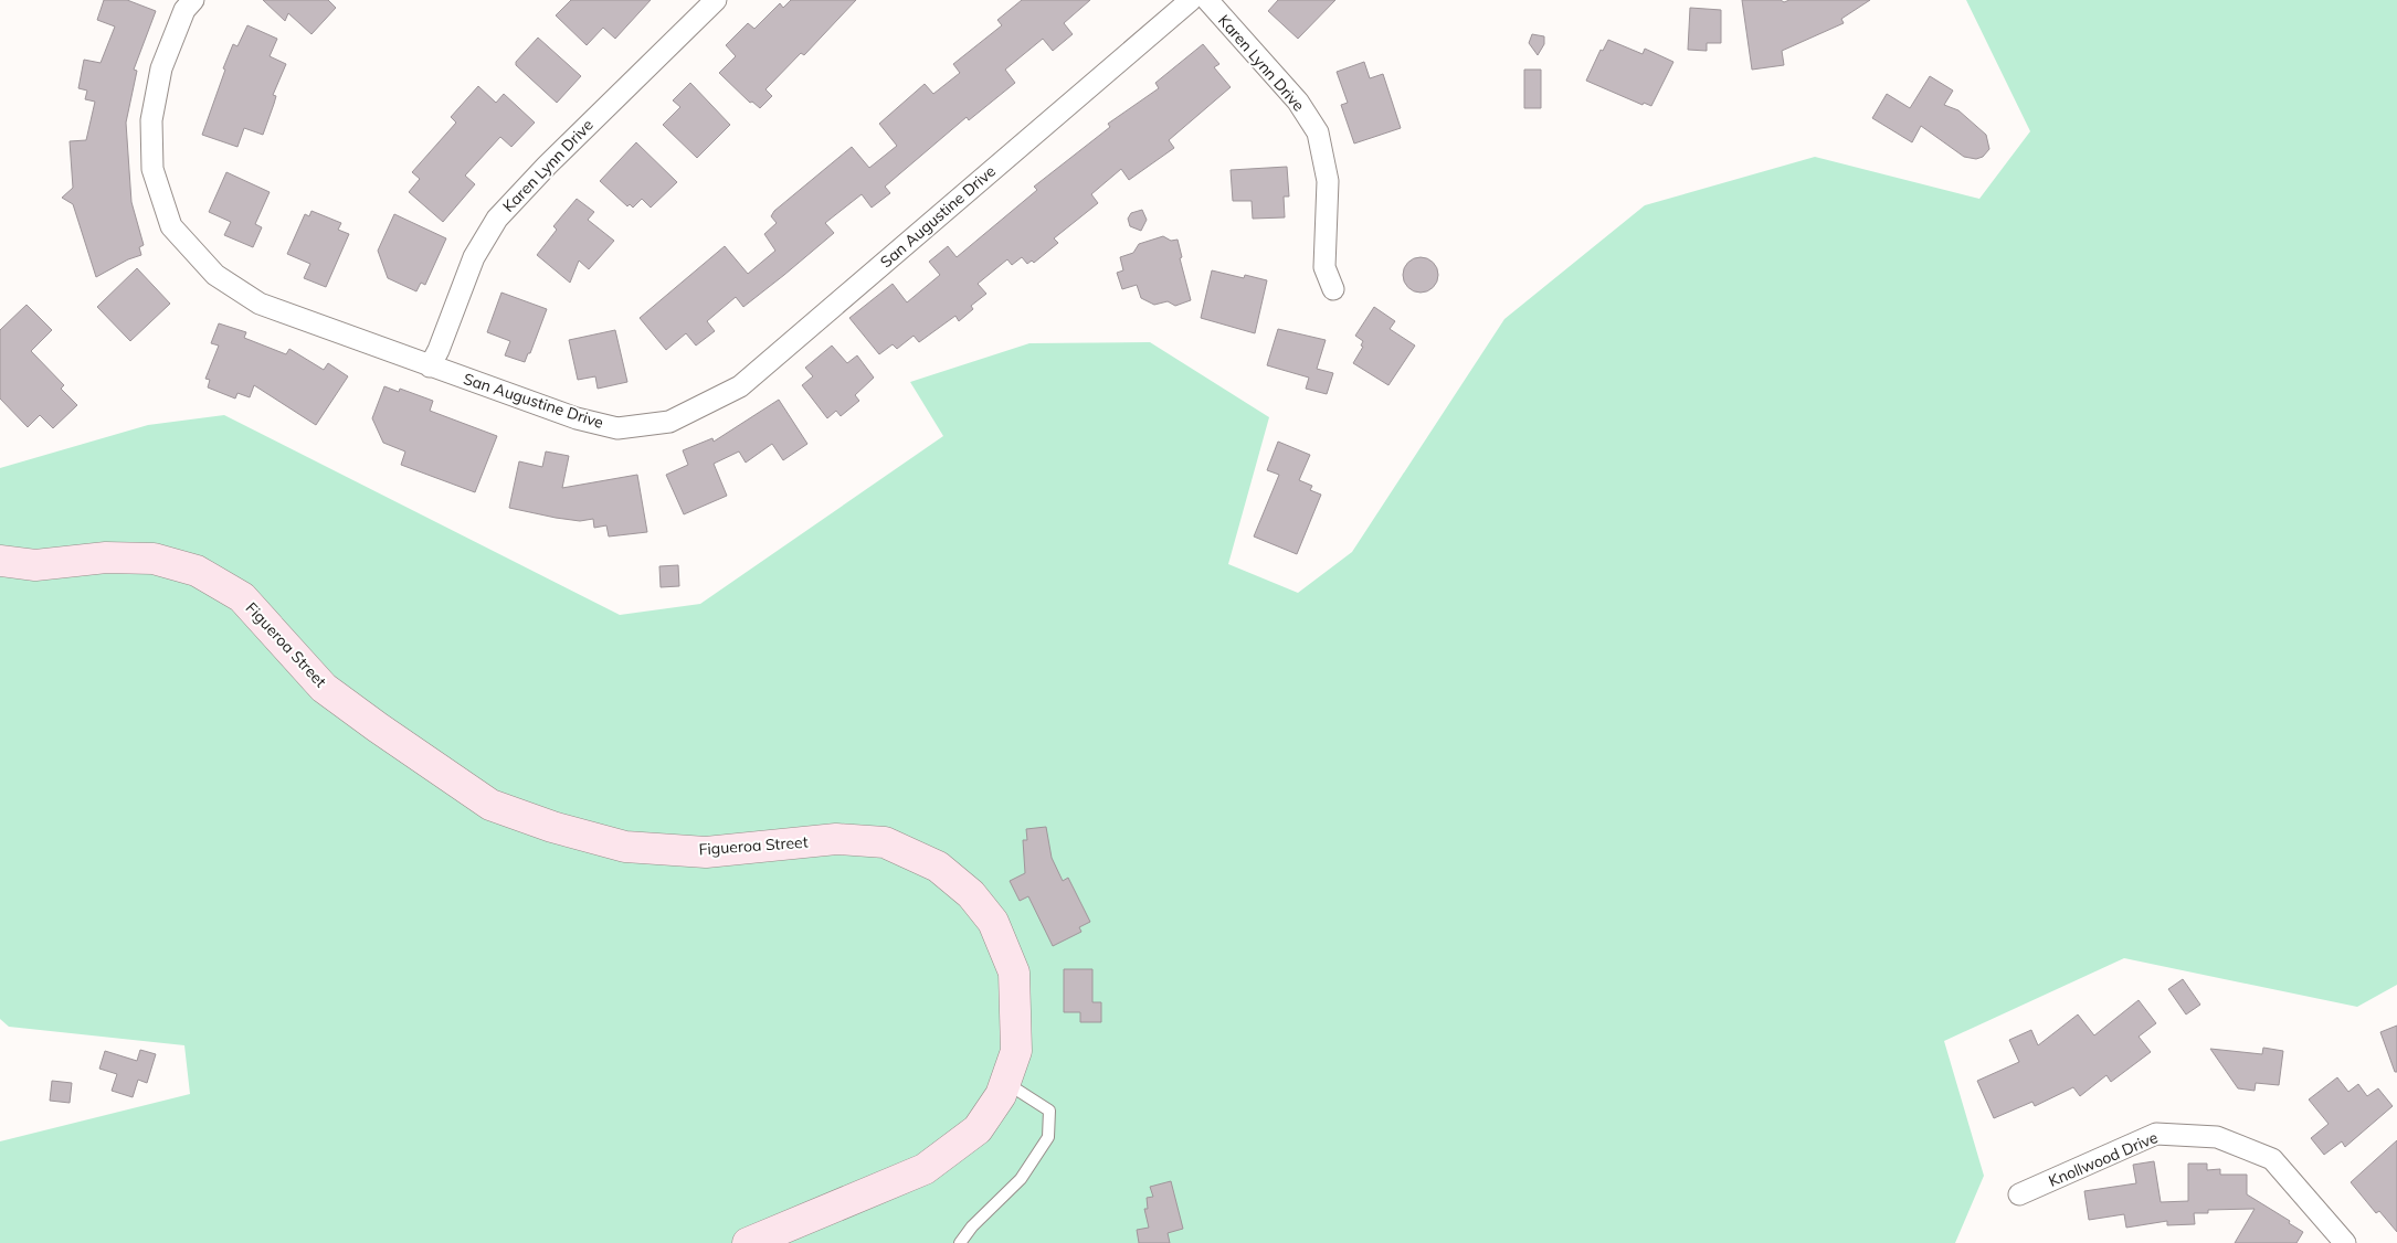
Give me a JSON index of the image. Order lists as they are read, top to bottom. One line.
{"streets":{"street":["Karen Lynn Drive","San Augustine Drive","Figueroa Street","Knollwood Drive"]},"crossings":[["Karen Lynn Drive","San Augustine Drive"]]}
